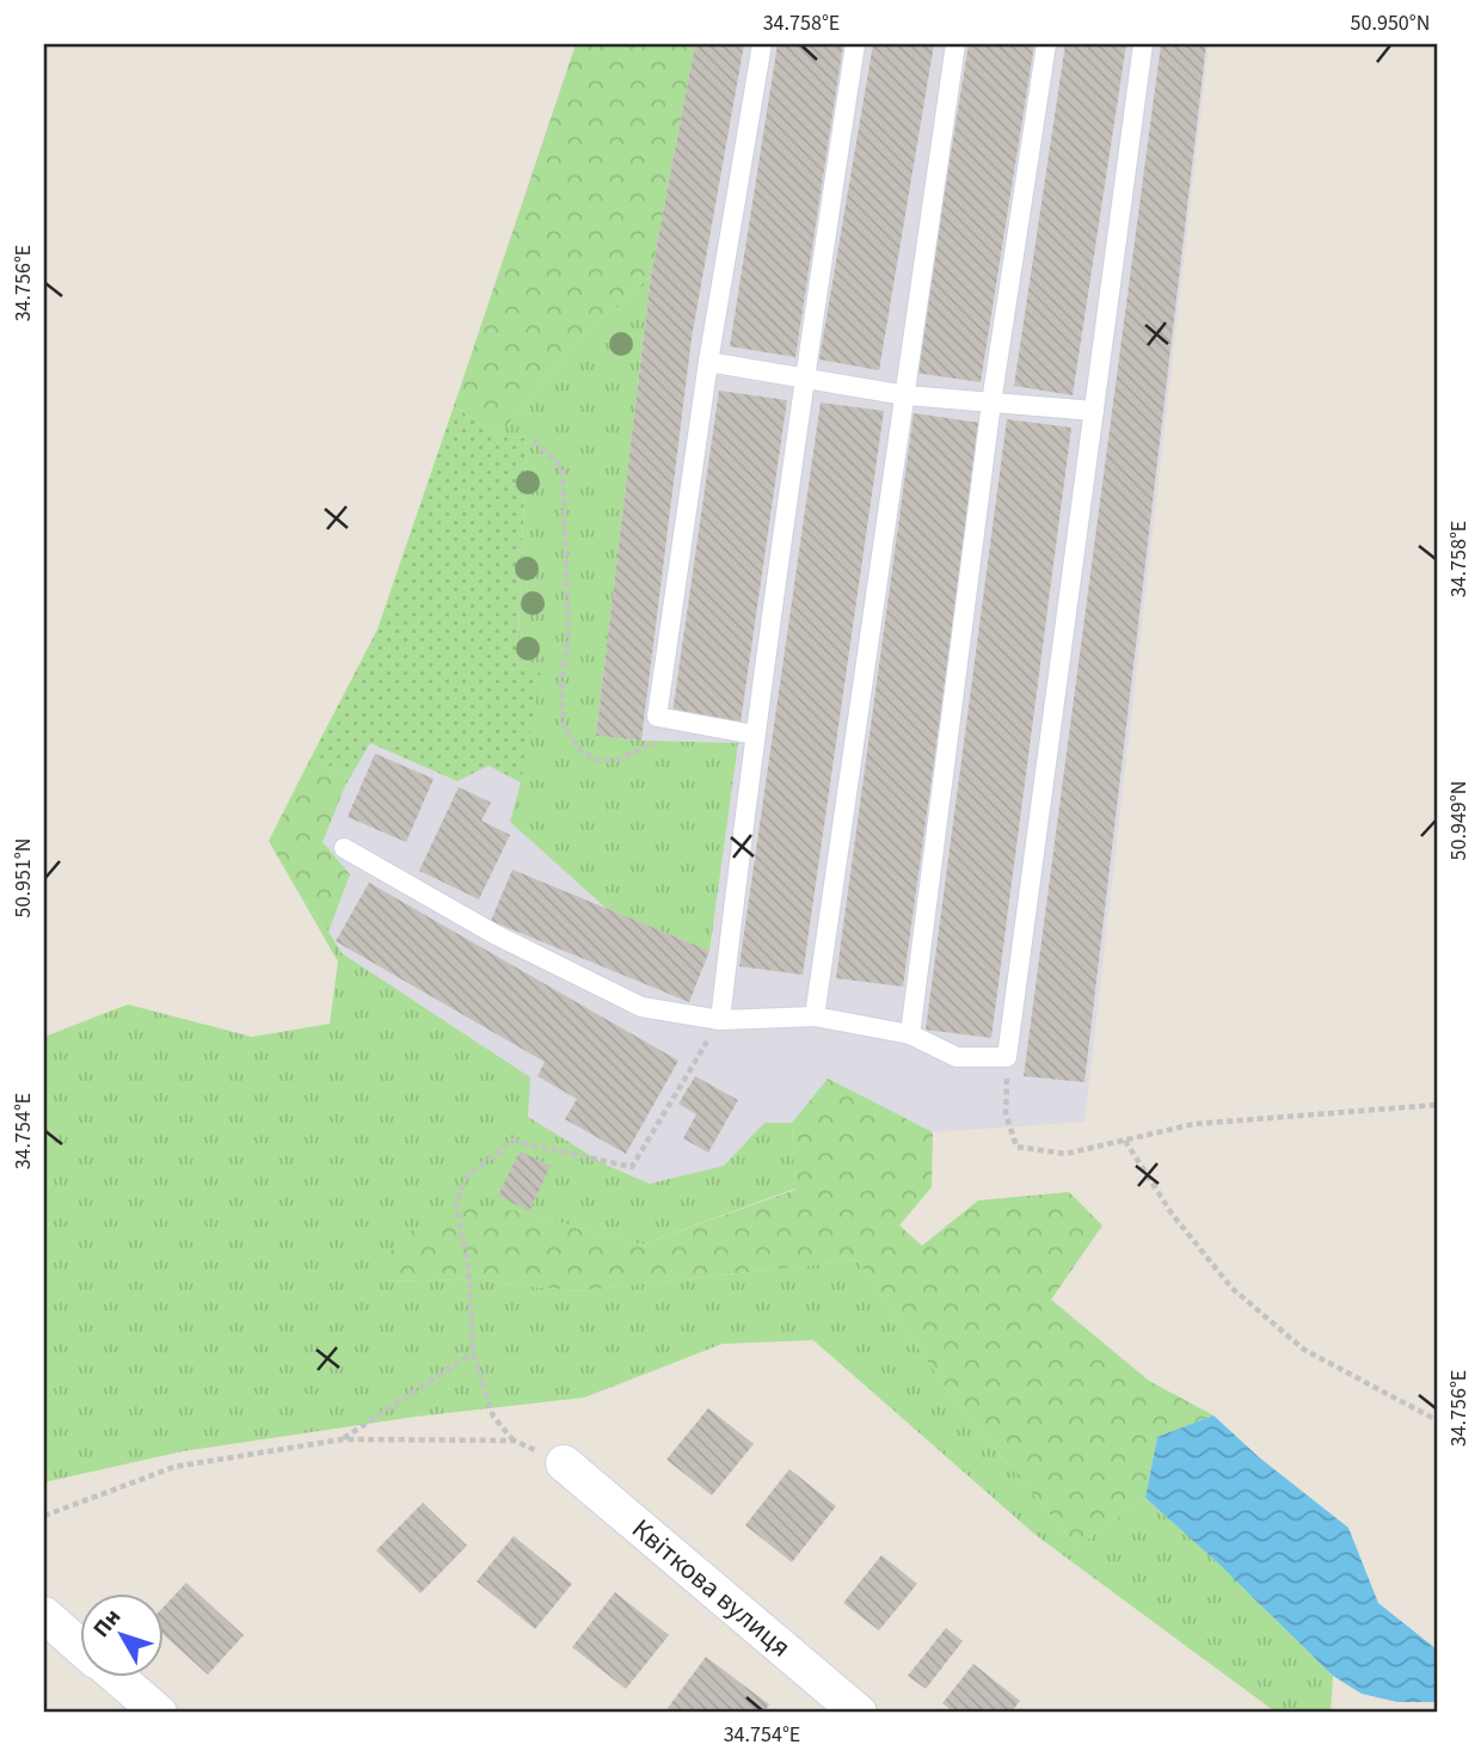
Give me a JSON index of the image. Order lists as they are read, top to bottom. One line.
{"streets":{"street":["Квіткова вулиця"]},"north":"top left","coordinates":["34.758°E","50.950°N","34.756°E","50.949°N","50.951°N","34.754°E"]}
